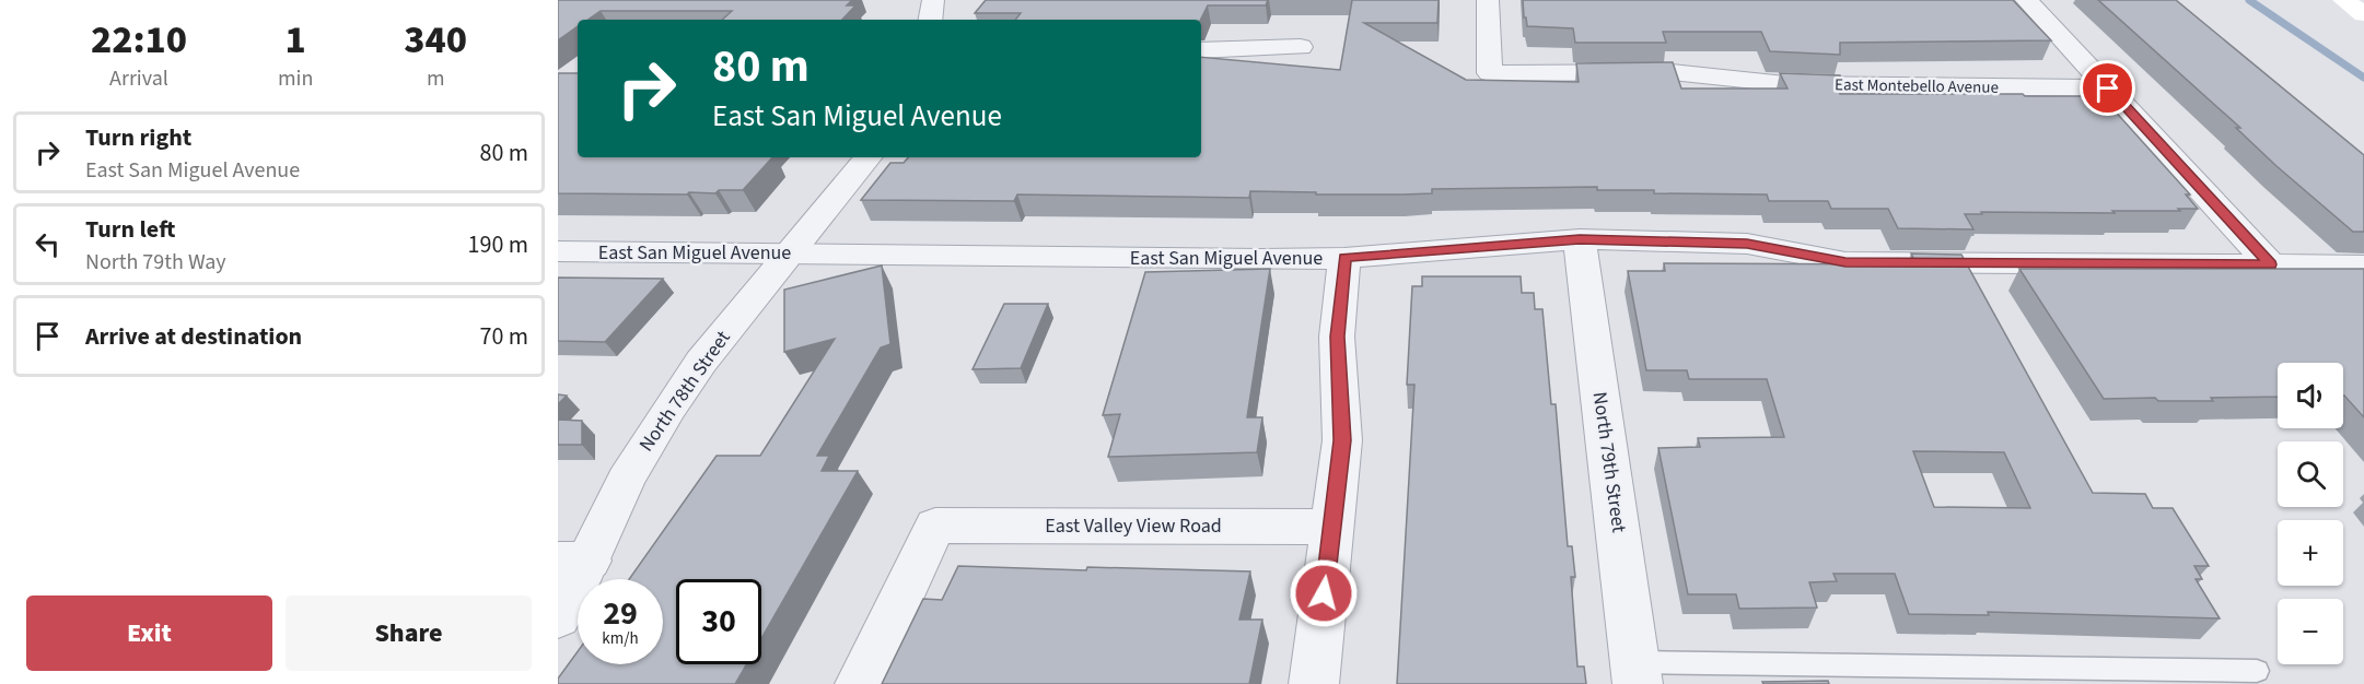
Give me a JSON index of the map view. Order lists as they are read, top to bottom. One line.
{"streets":{"street":["East Montebello Avenue","East San Miguel Avenue","North 78th Street","North 79th Street","East Valley View Road"]},"crossings":[["East San Miguel Avenue","North 78th Street"],["East San Miguel Avenue","North 79th Street"]],"page":{"eta":["22:10","Arrival","1","min","340","m"],"turn":["80 m","East San Miguel Avenue"],"list":[{"name":"Turn right","note":"East San Miguel Avenue","value":"80 m"},{"name":"Turn left","note":"North 79th Way","value":"190 m"},{"name":"Arrive at destination","value":"70 m"}],"map_buttons":["+","−"],"speed":"29 km/h","limit":"30","buttons":["Exit","Share"]}}
